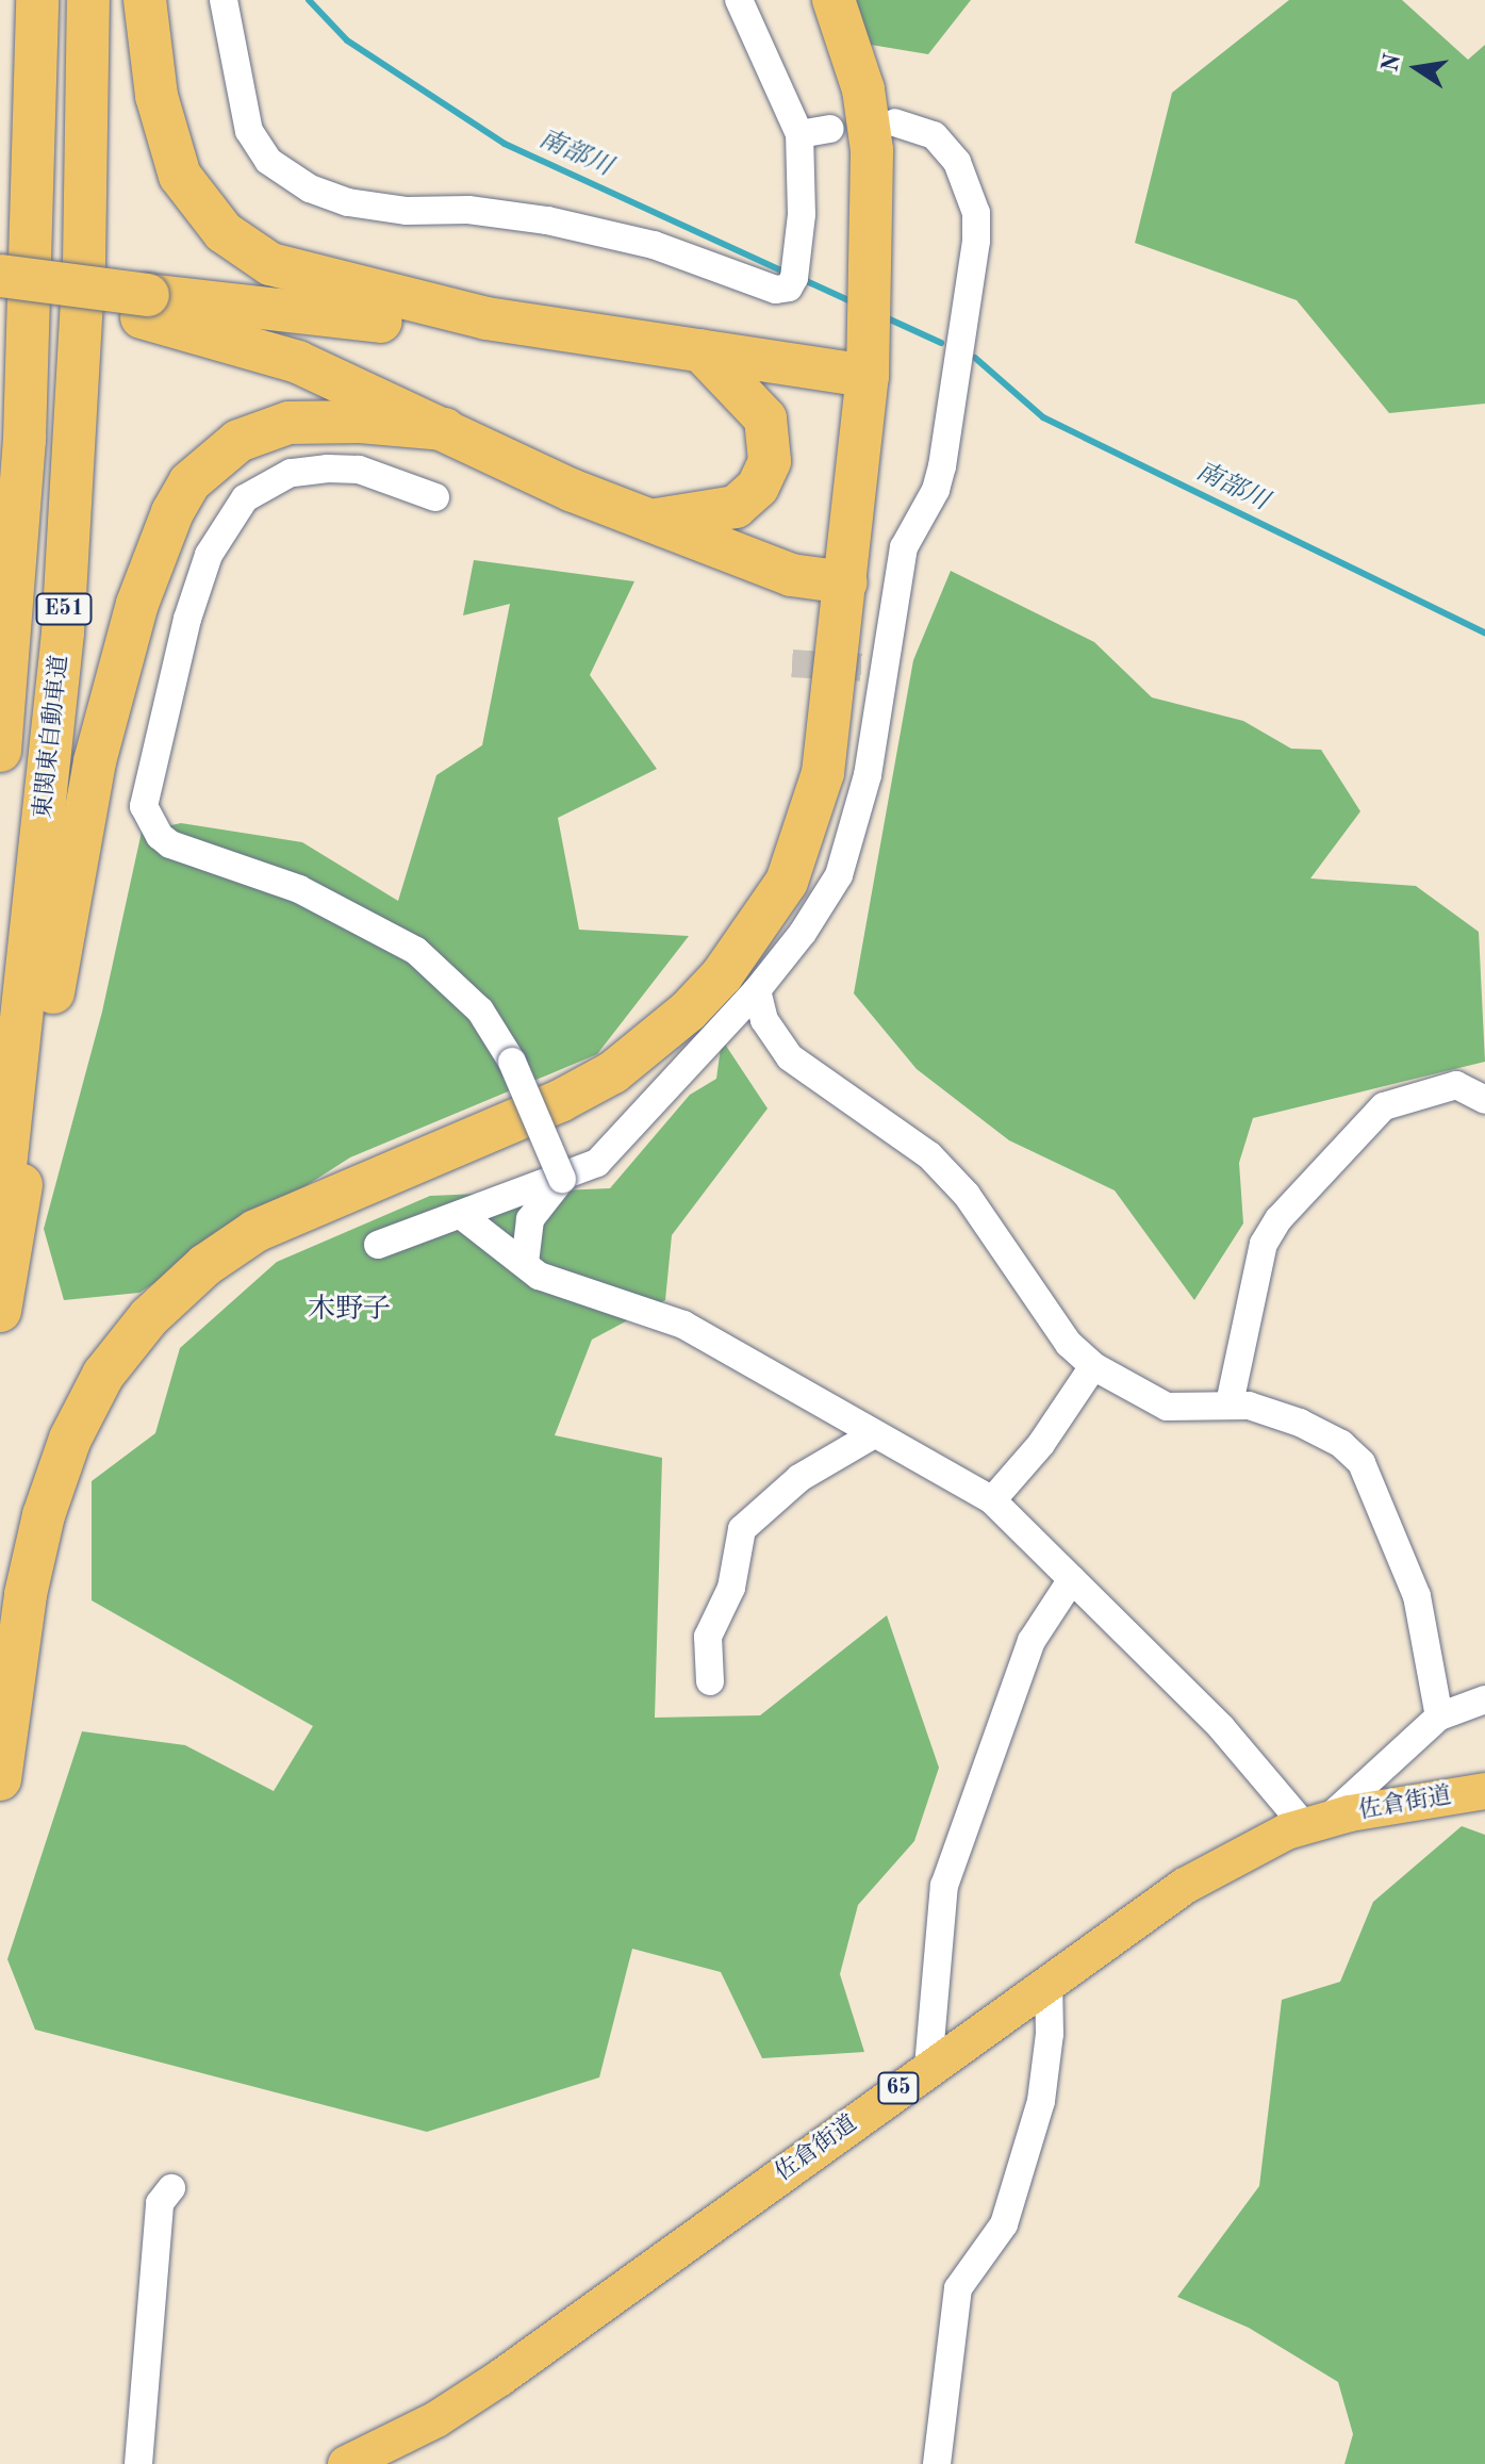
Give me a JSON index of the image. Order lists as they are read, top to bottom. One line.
{"streets":{"highway":["E51","東関東自動車道"],"main road":["佐倉街道","65"]},"districts":["木野子"],"water":["南部川"],"north":"left"}
